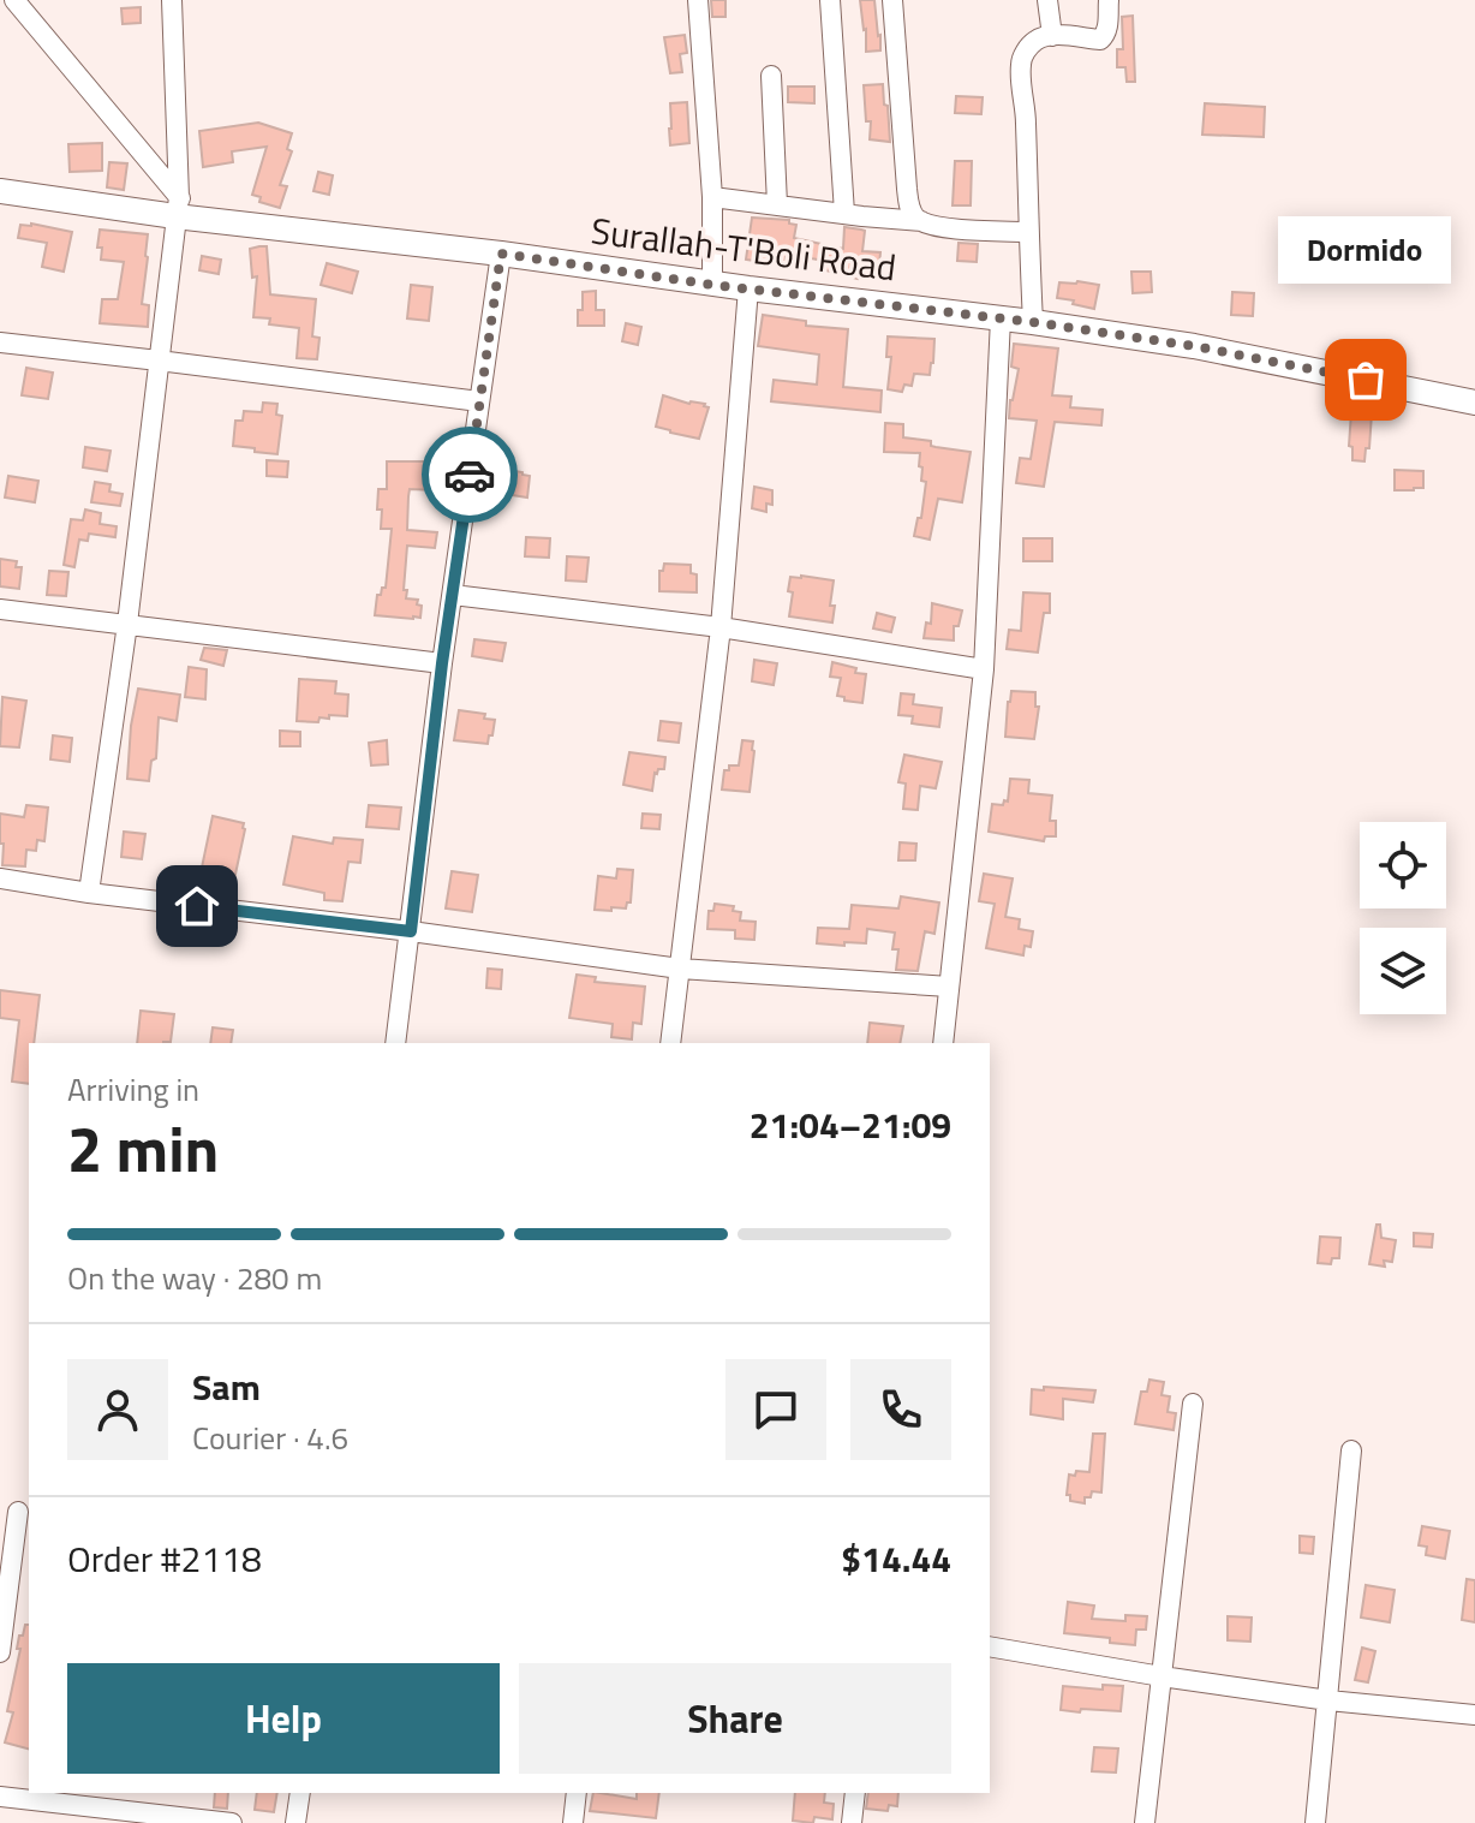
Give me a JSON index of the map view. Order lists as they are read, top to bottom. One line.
{"streets":{"main road":["Surallah-T'Boli Road"]},"places":["Dormido"],"page":{"bubble":"Dormido","heading":["2 min","Arriving in","21:04–21:09"],"panel":["Sam","Courier · 4.6","Order #2118","$14.44"],"bar":"On the way · 280 m","buttons":["Help","Share"]}}
